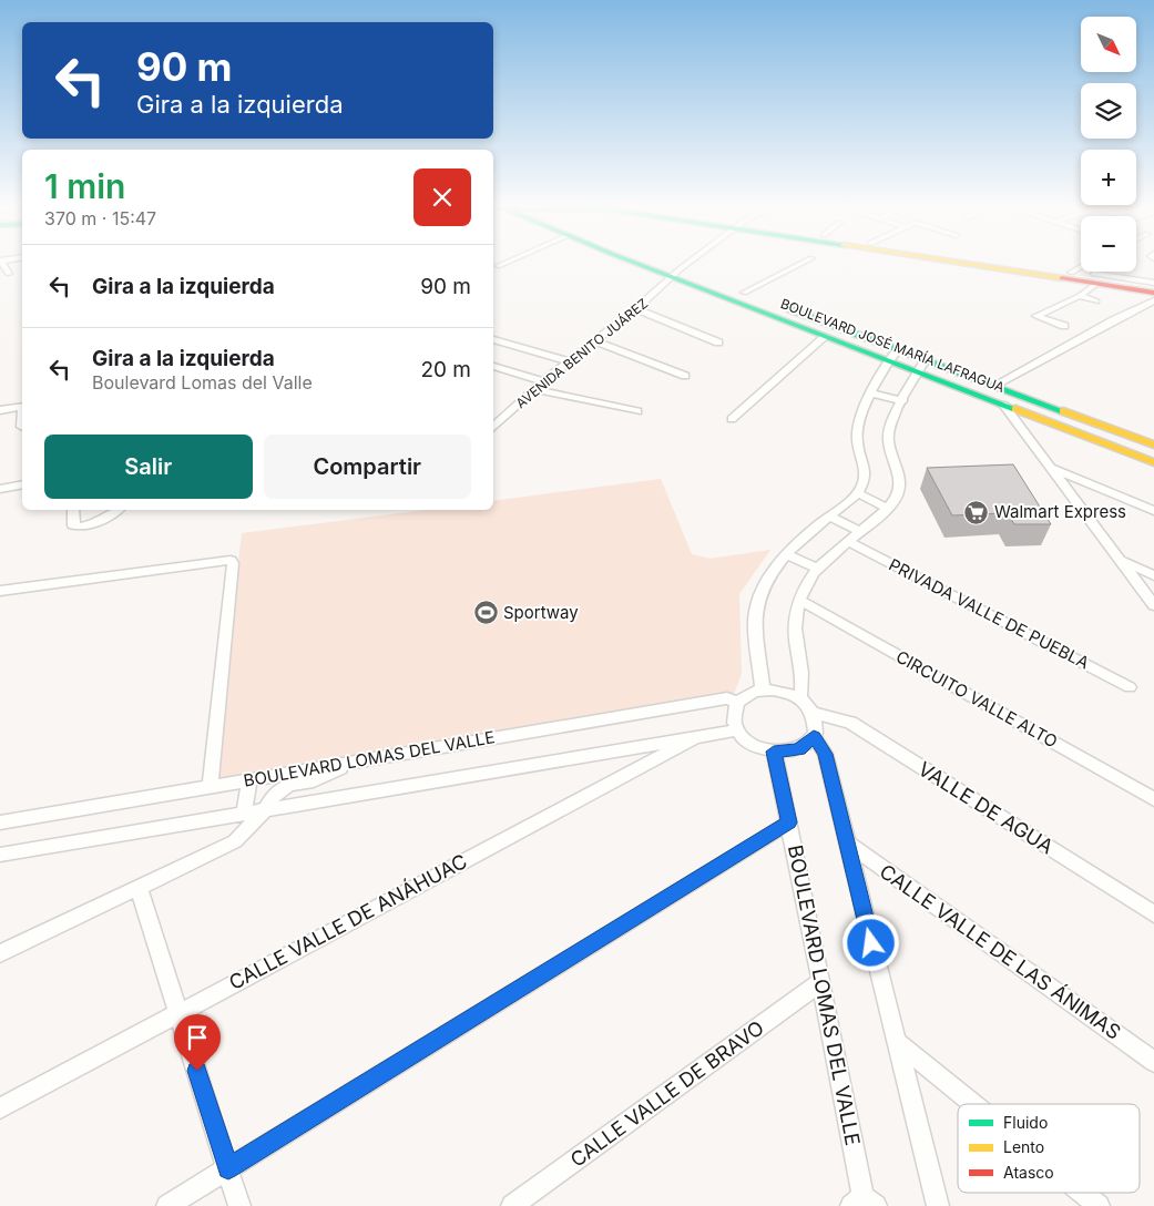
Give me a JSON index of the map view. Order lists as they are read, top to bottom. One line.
{"streets":{"main road":["BOULEVARD JOSÉ MARÍA LAFRAGUA"],"street":["AVENIDA BENITO JUÁREZ","PRIVADA VALLE DE PUEBLA","CIRCUITO VALLE ALTO","BOULEVARD LOMAS DEL VALLE","VALLE DE AGUA","CALLE VALLE DE ANÁHUAC","CALLE VALLE DE LAS ÁNIMAS","CALLE VALLE DE BRAVO"]},"crossings":[["BOULEVARD JOSÉ MARÍA LAFRAGUA","AVENIDA BENITO JUÁREZ"],["BOULEVARD LOMAS DEL VALLE","VALLE DE AGUA"],["BOULEVARD LOMAS DEL VALLE","CALLE VALLE DE ANÁHUAC"],["BOULEVARD LOMAS DEL VALLE","CALLE VALLE DE BRAVO"]],"places":{"supermarket":["Walmart Express"],"sports":["Sportway"]},"legend":["Fluido","Lento","Atasco"],"north":"bottom right","page":{"map_buttons":["+","−"],"turn":["90 m","Gira a la izquierda"],"heading":["1 min","370 m · 15:47"],"list":[{"name":"Gira a la izquierda","value":"90 m"},{"name":"Gira a la izquierda","note":"Boulevard Lomas del Valle","value":"20 m"}],"buttons":["Salir","Compartir"]}}
